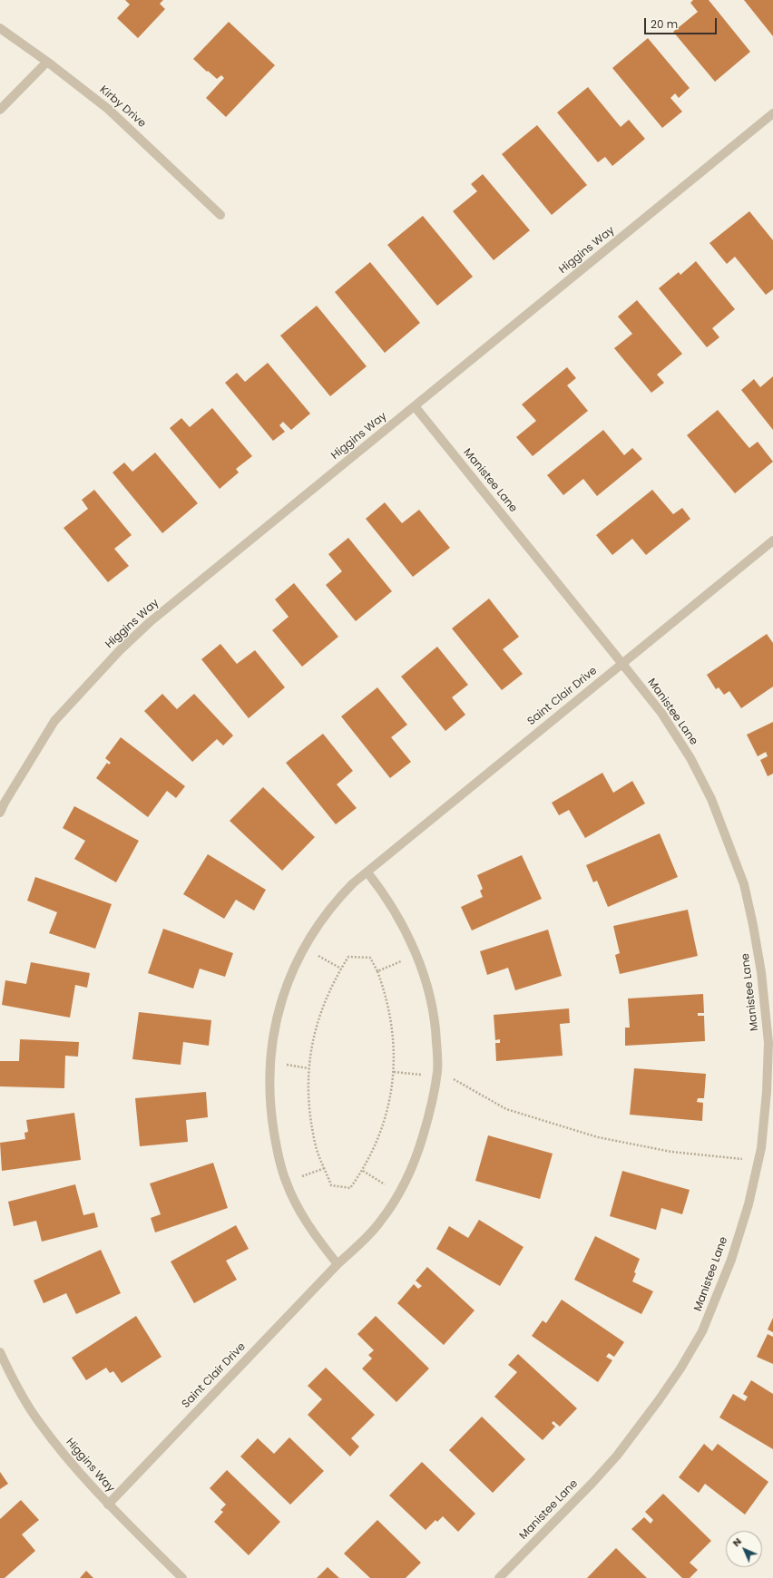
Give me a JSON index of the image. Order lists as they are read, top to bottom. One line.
{"streets":{"street":["Kirby Drive","Higgins Way","Manistee Lane","Saint Clair Drive"]},"crossings":[["Higgins Way","Manistee Lane"],["Higgins Way","Saint Clair Drive"],["Manistee Lane","Saint Clair Drive"]],"scale_bar":"20 m","north":"top left"}
